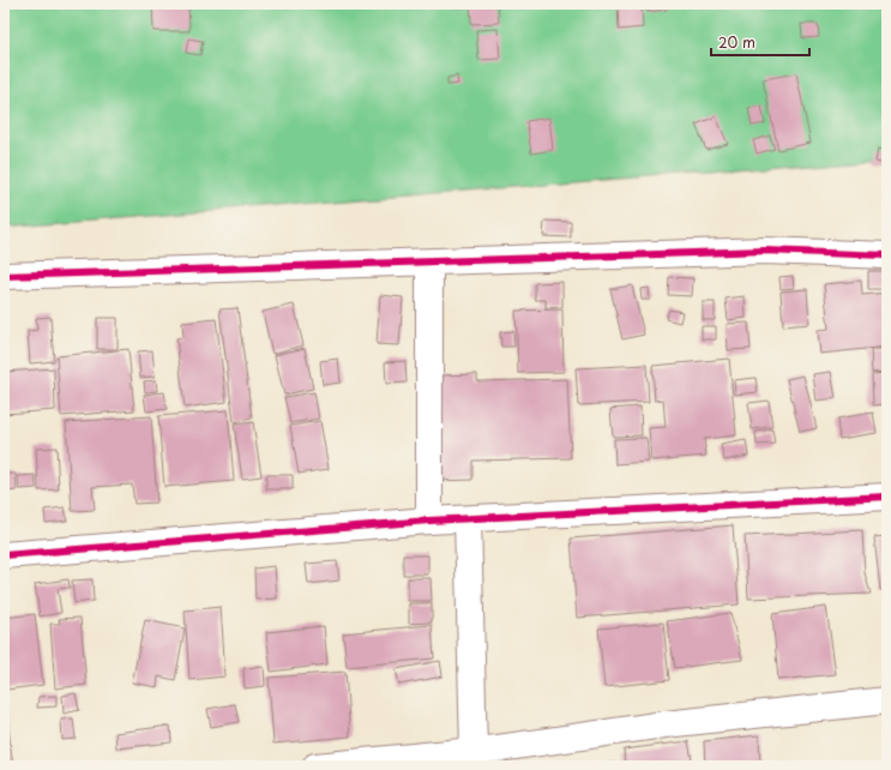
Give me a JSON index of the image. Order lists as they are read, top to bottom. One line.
{"scale_bar":"20 m"}
